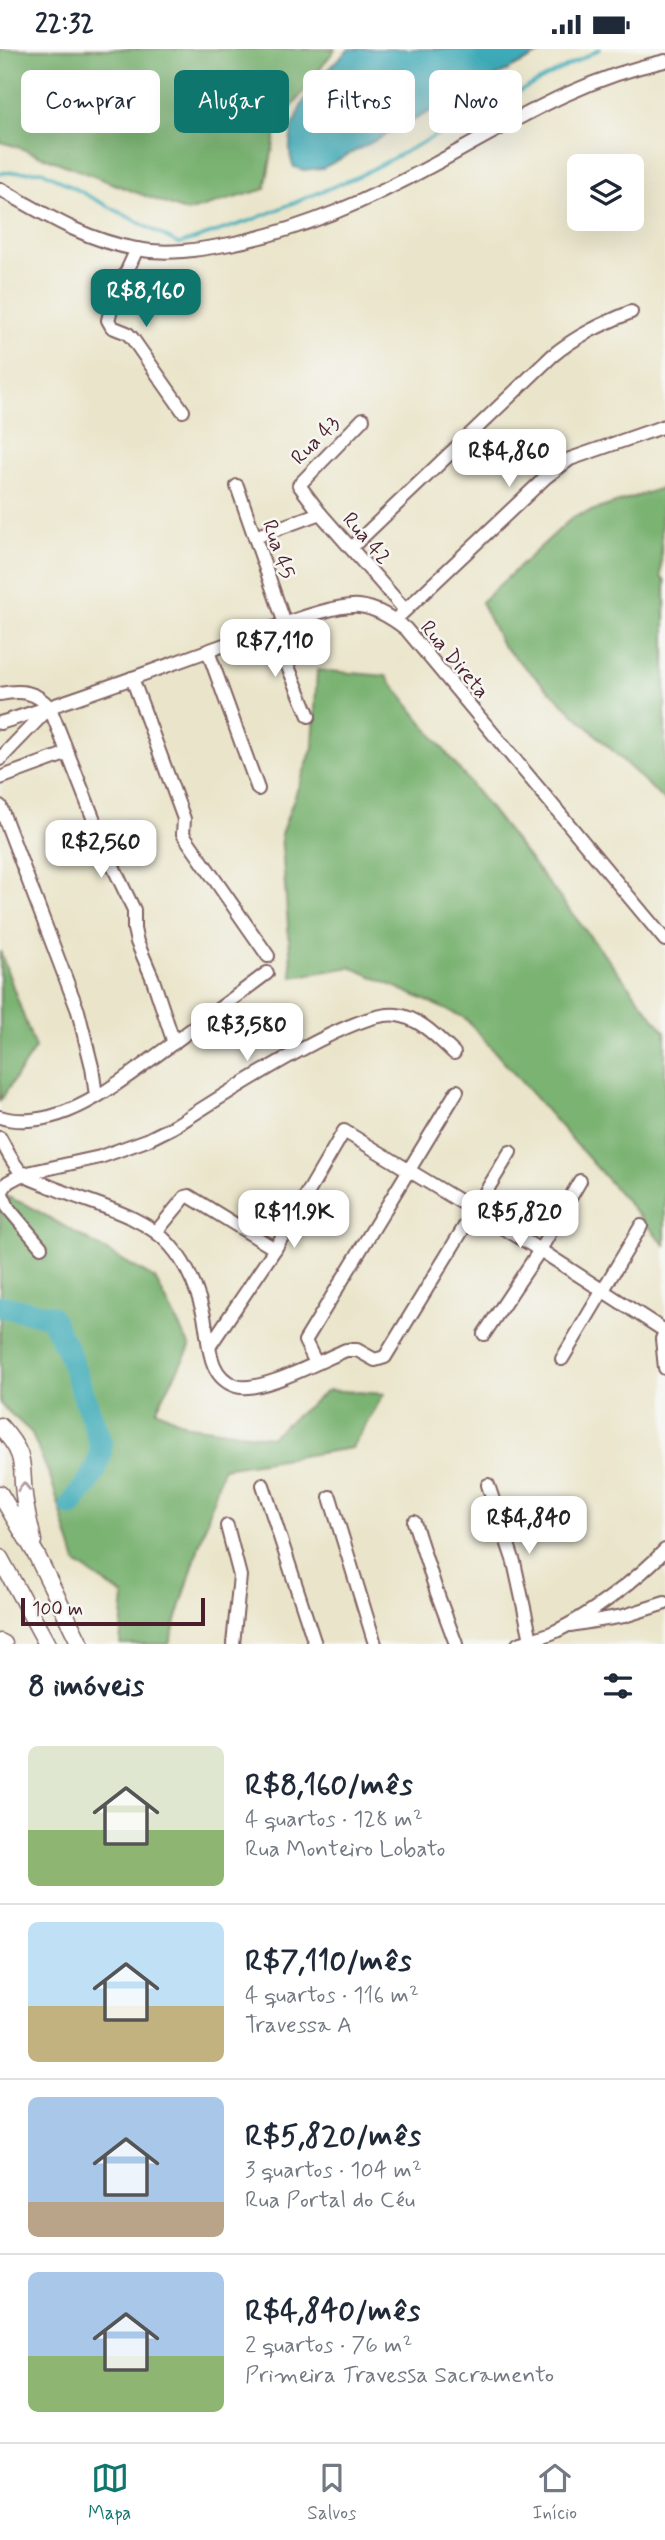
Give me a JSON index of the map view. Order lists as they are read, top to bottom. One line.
{"streets":{"street":["Rua 43","Rua 42","Rua 45","Rua Direta"]},"crossings":[["Rua 43","Rua 42"],["Rua 45","Rua Direta"]],"scale_bar":"100 m","page":{"status":"22:32","chip":["Comprar","Alugar","Filtros","Novo"],"price":["R$8,160","R$4,860","R$7,110","R$2,560","R$3,580","R$11.9K","R$5,820","R$4,840"],"scale":"100 m","heading":"8 imóveis","list":[{"name":"R$8,160/mês","note":"4 quartos · 128 m² · Rua Monteiro Lobato"},{"name":"R$7,110/mês","note":"4 quartos · 116 m² · Travessa A"},{"name":"R$5,820/mês","note":"3 quartos · 104 m² · Rua Portal do Céu"},{"name":"R$4,840/mês","note":"2 quartos · 76 m² · Primeira Travessa Sacramento"}],"tabs":["Mapa","Salvos","Início"]}}
